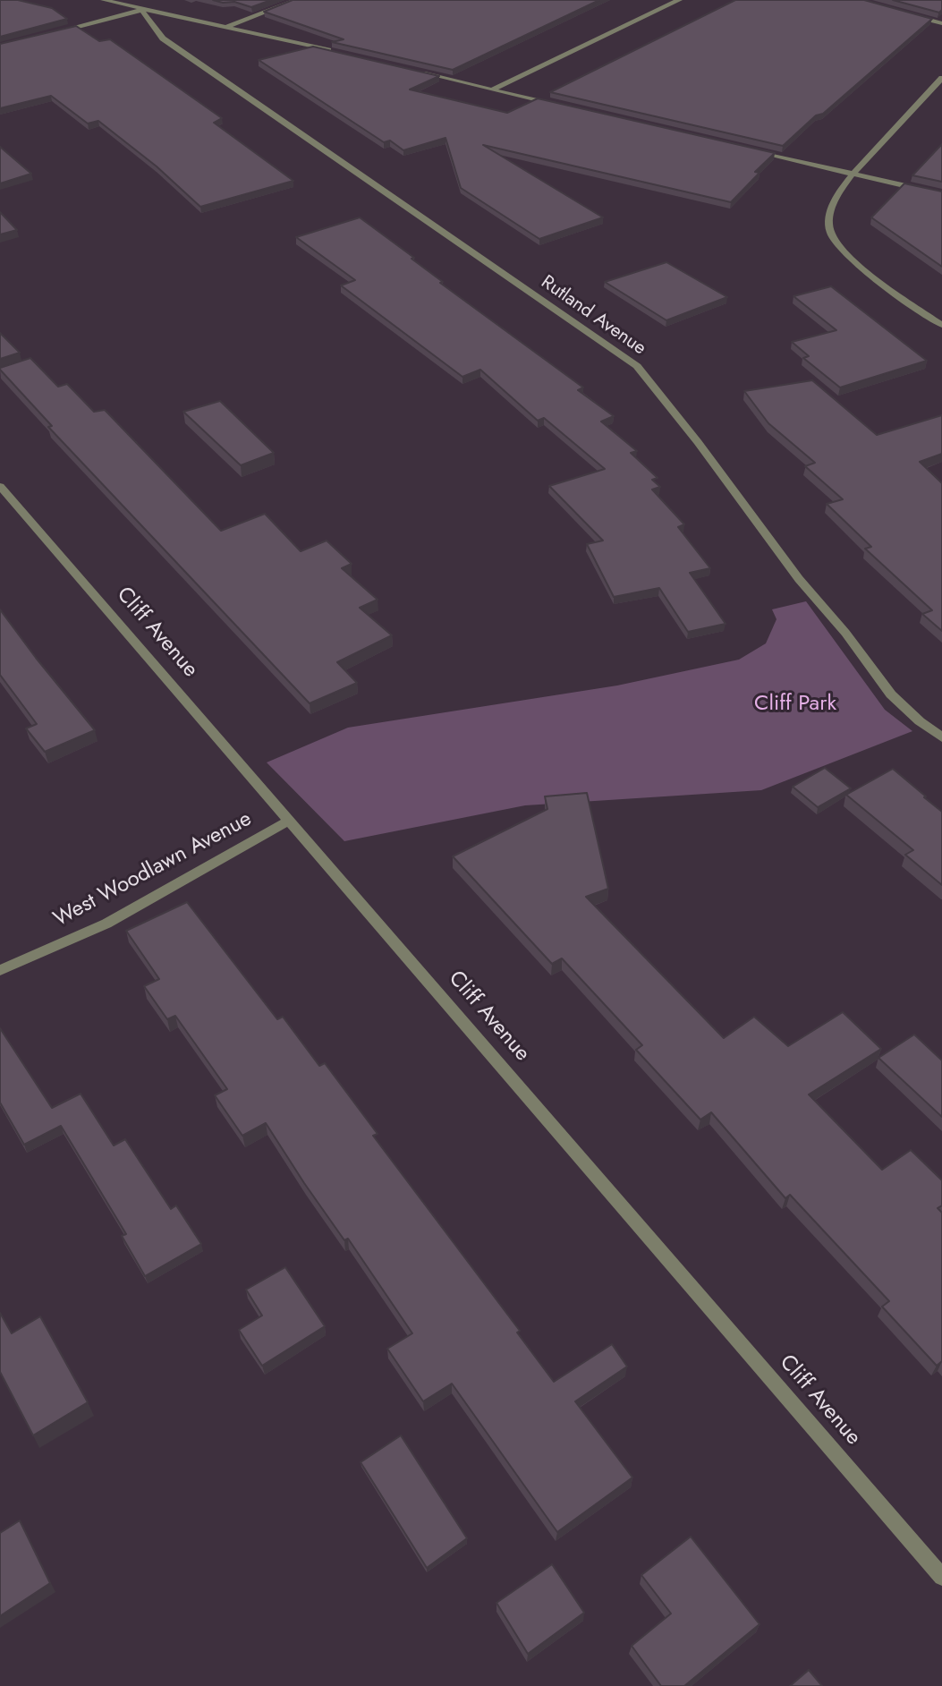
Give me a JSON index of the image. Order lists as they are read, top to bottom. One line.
{"streets":{"street":["Rutland Avenue","Cliff Avenue","West Woodlawn Avenue"]},"crossings":[["Cliff Avenue","West Woodlawn Avenue"]],"parks":["Cliff Park"]}
